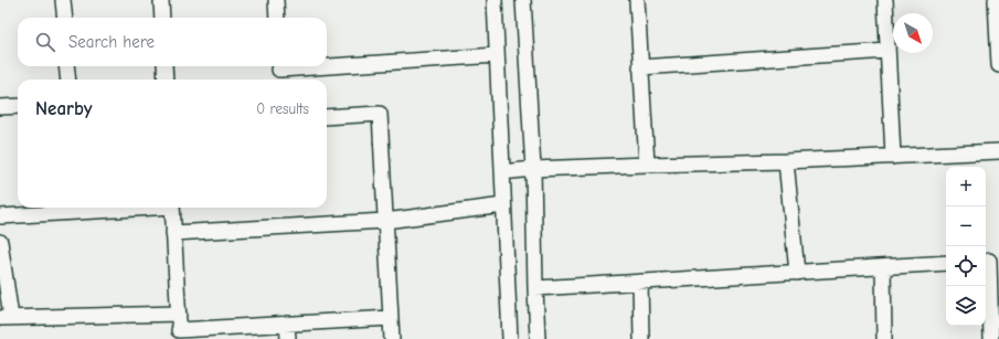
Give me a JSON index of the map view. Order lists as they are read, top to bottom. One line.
{"north":"bottom right","page":{"search":"Search here","heading":["Nearby","0 results"],"map_buttons":["+","−"]}}
